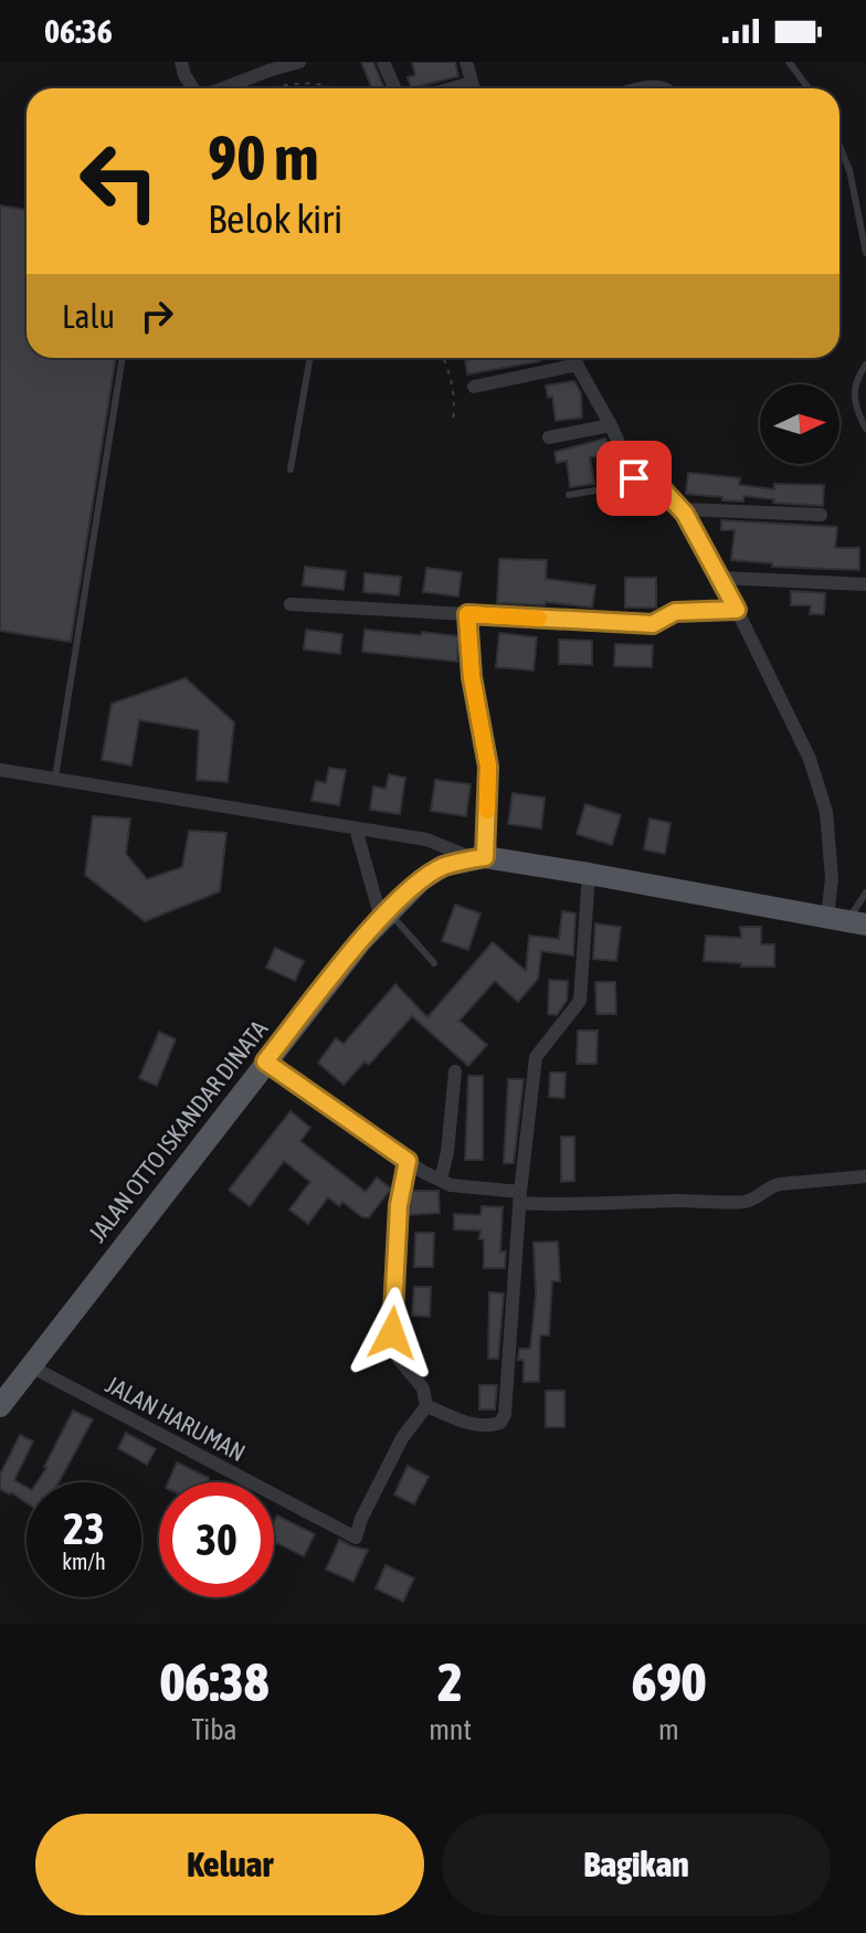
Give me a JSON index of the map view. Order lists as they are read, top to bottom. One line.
{"streets":{"main road":["JALAN OTTO ISKANDAR DINATA"],"street":["JALAN HARUMAN"]},"crossings":[["JALAN OTTO ISKANDAR DINATA","JALAN HARUMAN"]],"north":"right","page":{"status":"06:36","turn":["90 m","Belok kiri"],"then":"Lalu","speed":"23 km/h","limit":"30","eta":["06:38","Tiba","2","mnt","690","m"],"buttons":["Keluar","Bagikan"]}}
